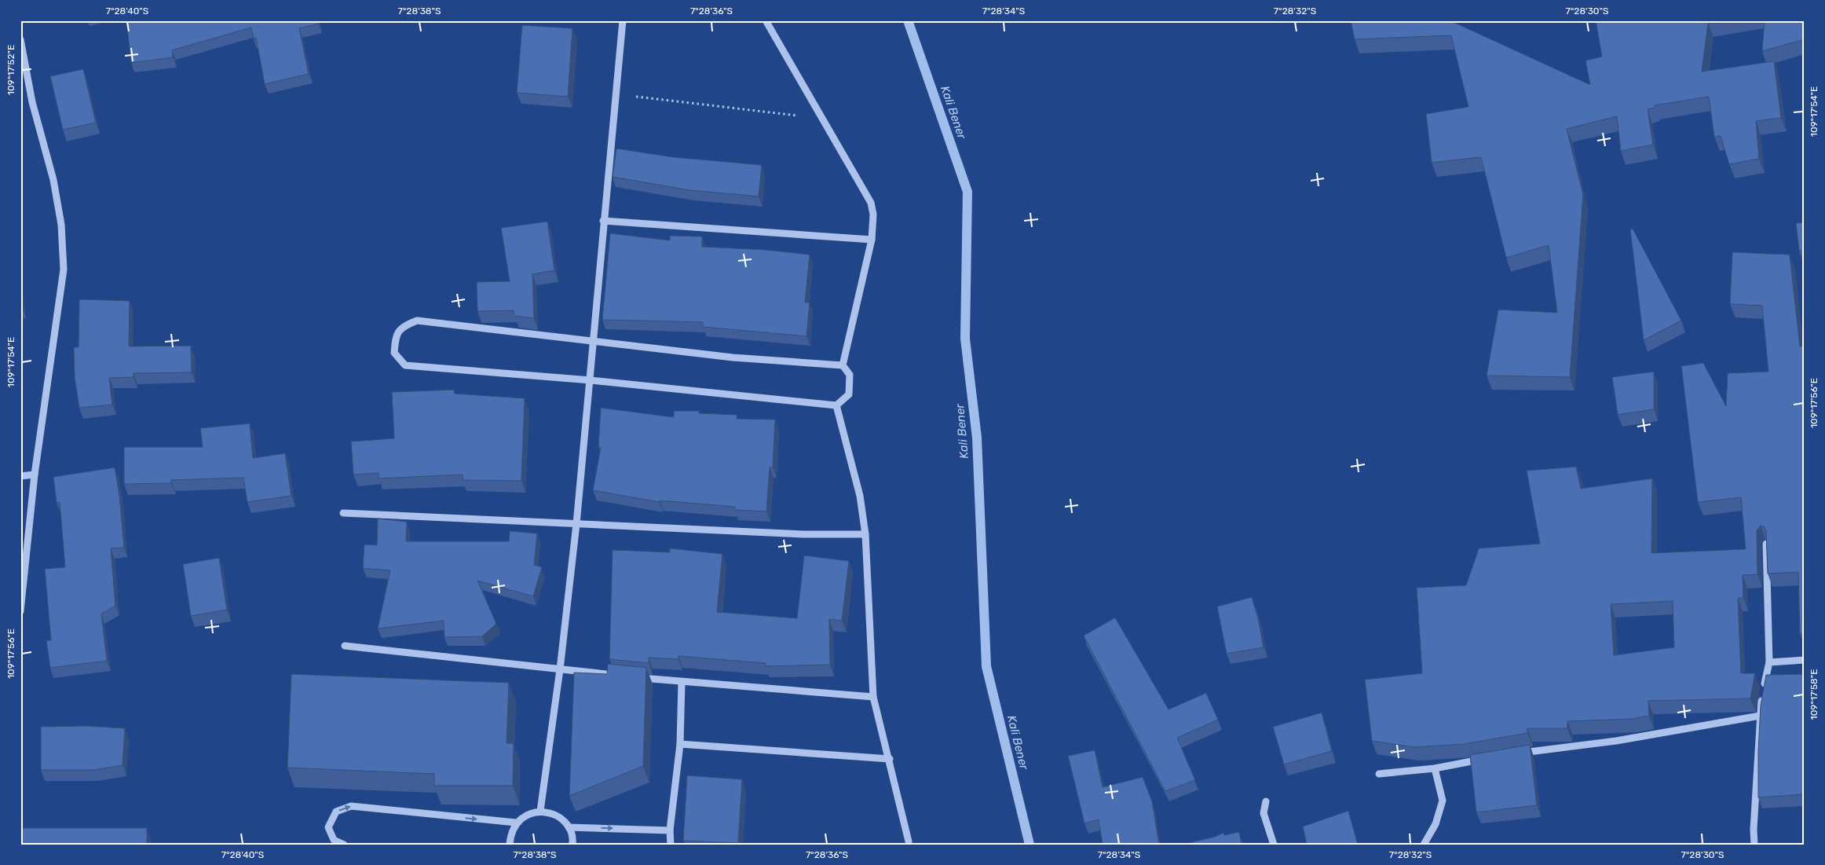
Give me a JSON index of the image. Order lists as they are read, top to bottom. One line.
{"water":["Kali Bener"],"coordinates":["7°28'40\"S","7°28'38\"S","7°28'36\"S","7°28'34\"S","7°28'32\"S","7°28'30\"S","109°17'52\"E","109°17'54\"E","109°17'56\"E","109°17'58\"E"]}
